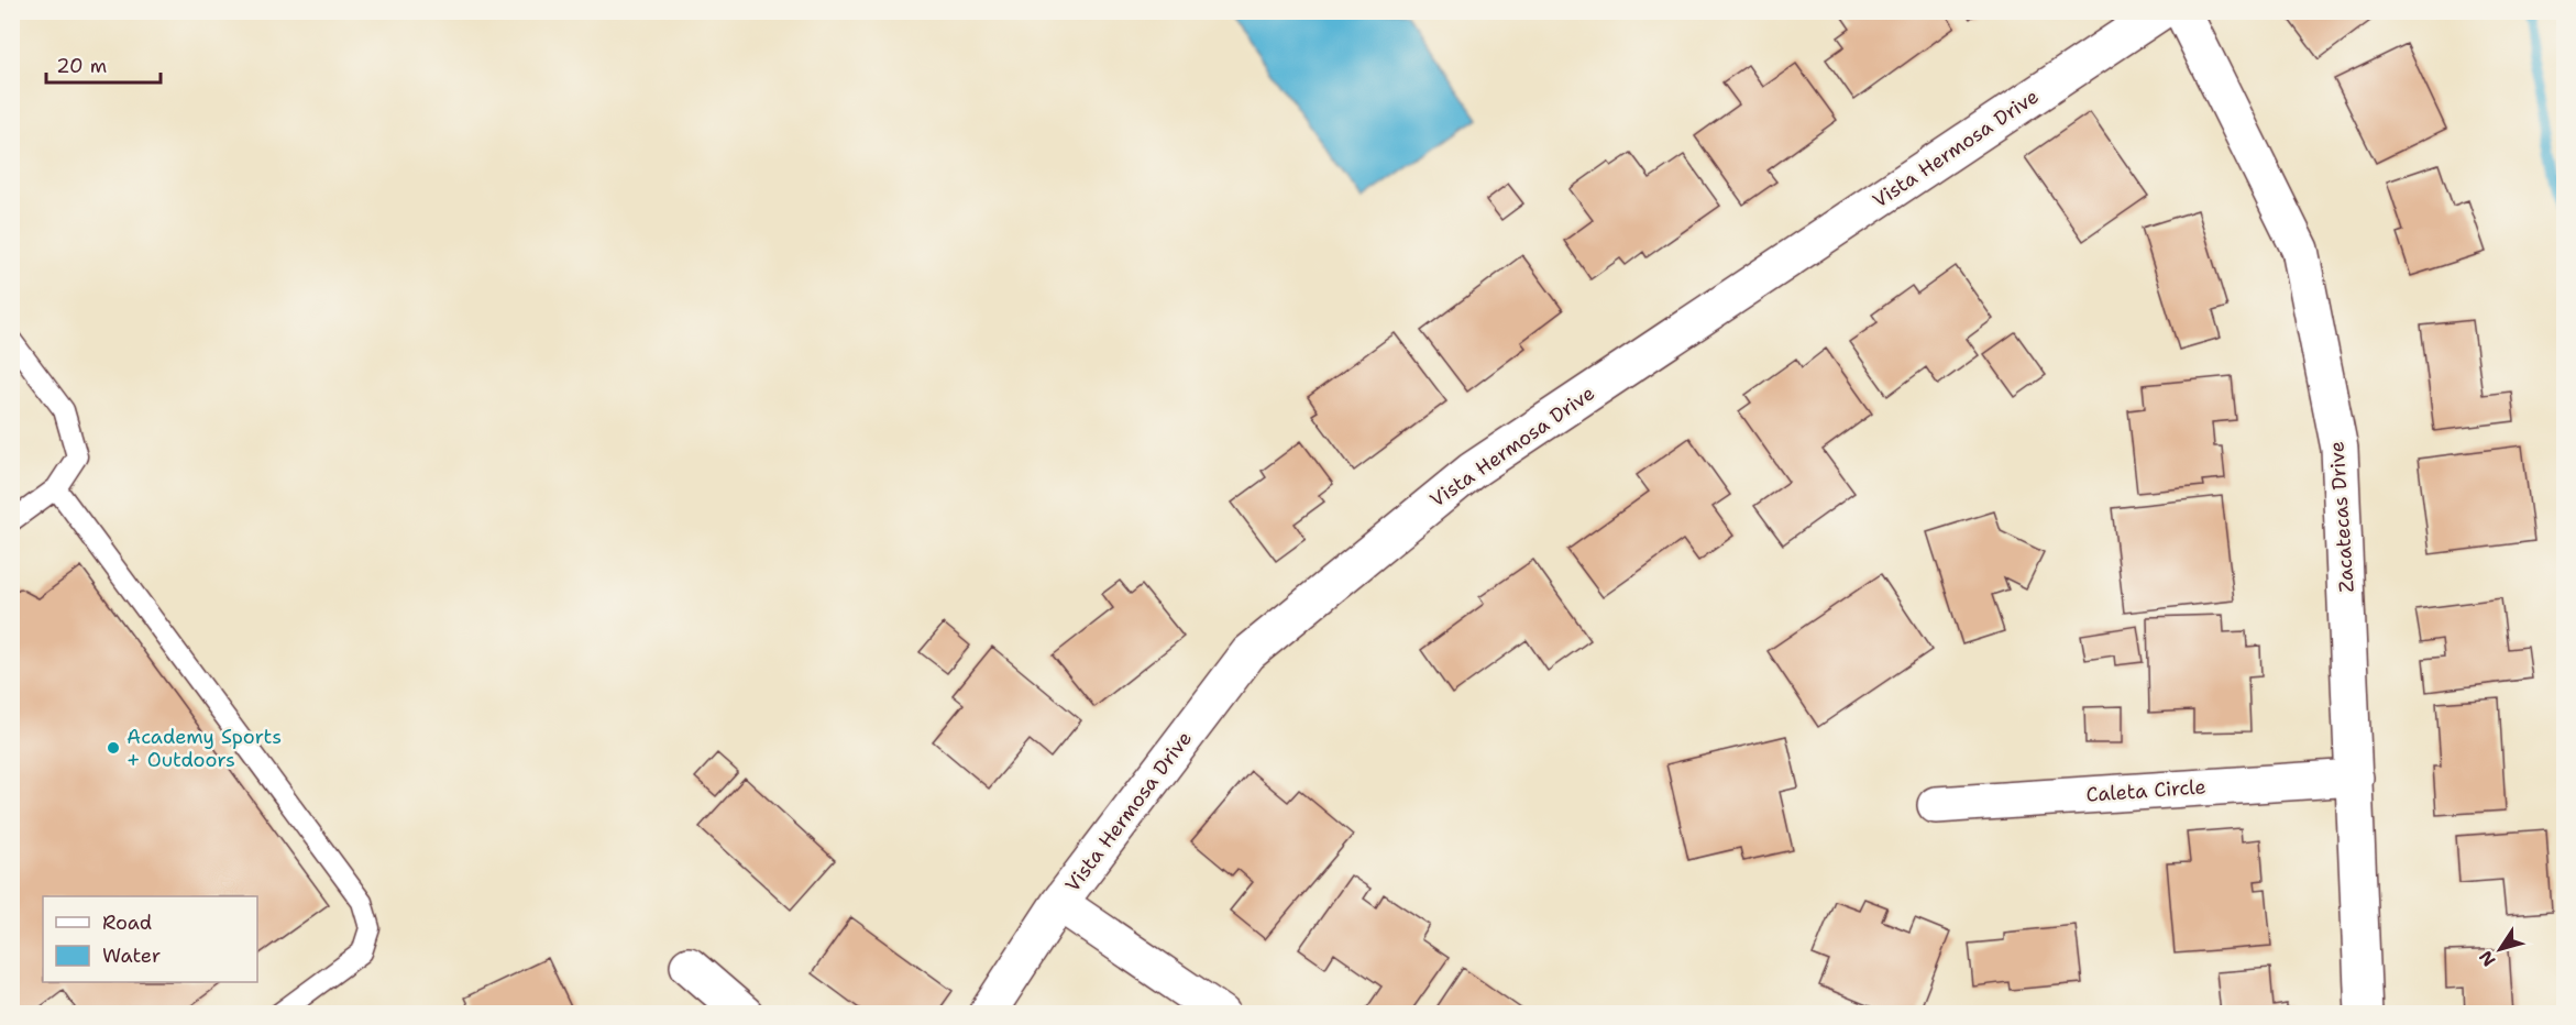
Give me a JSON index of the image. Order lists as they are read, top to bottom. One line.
{"streets":{"street":["Vista Hermosa Drive","Zacatecas Drive","Caleta Circle"]},"crossings":[["Zacatecas Drive","Caleta Circle"]],"places":["Academy Sports + Outdoors"],"legend":["Road","Water"],"scale_bar":"20 m","north":"bottom left"}
